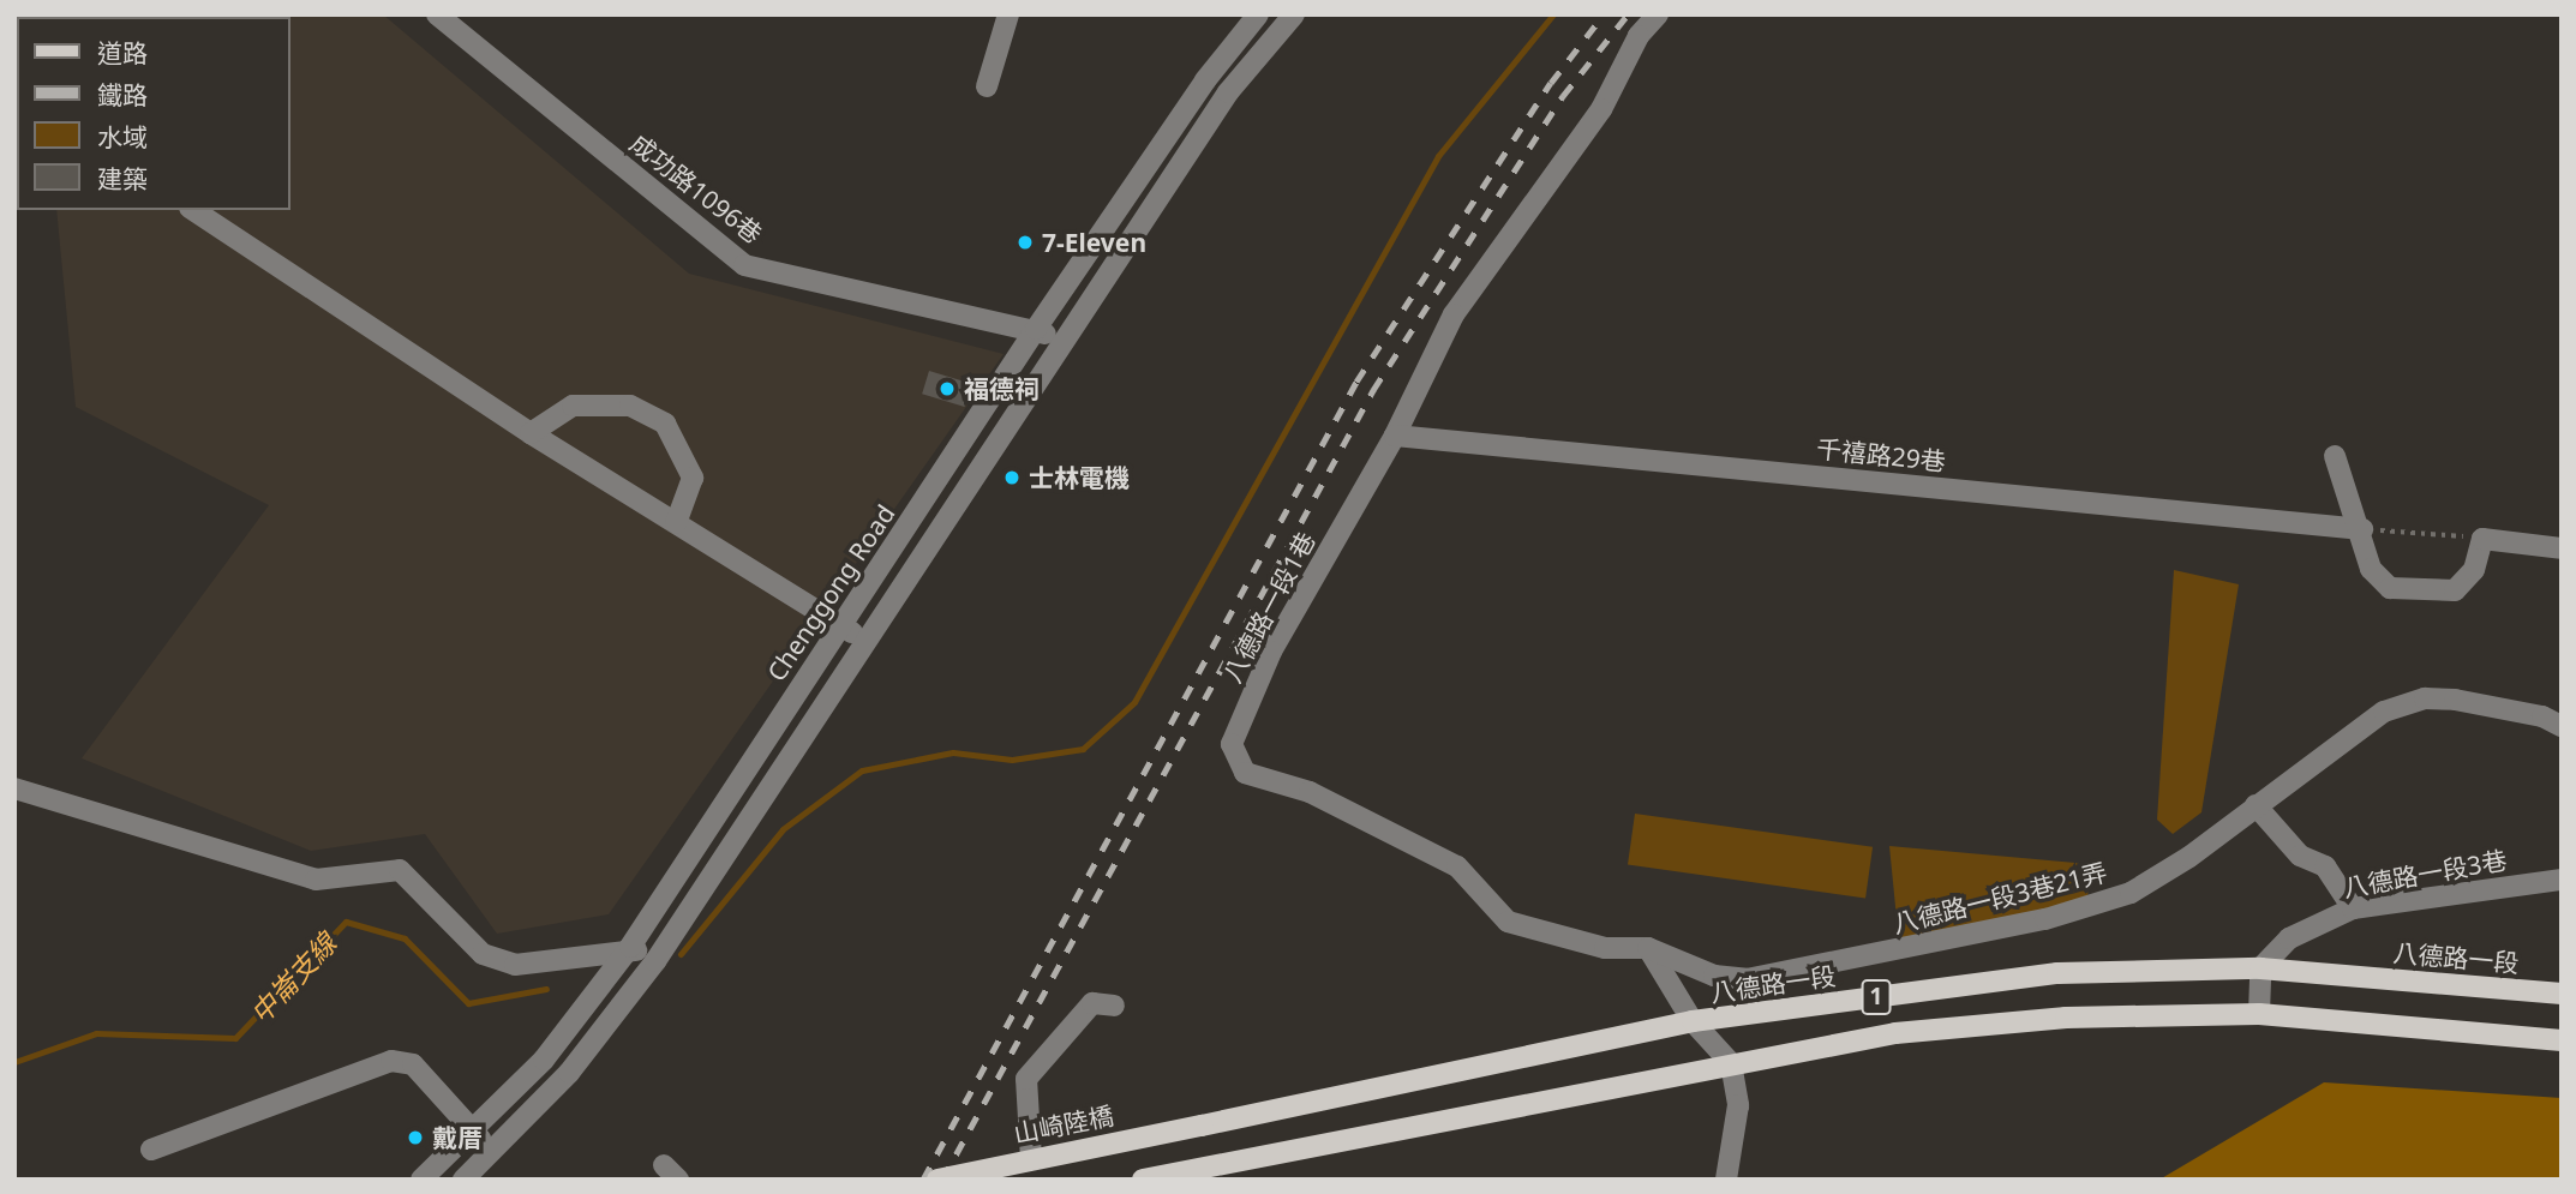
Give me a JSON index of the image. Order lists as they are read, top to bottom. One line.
{"streets":{"main road":["八德路一段","1","山崎陸橋"],"street":["成功路1096巷","千禧路29巷","Chenggong Road","八德路一段1巷","八德路一段3巷","八德路一段3巷21弄"]},"crossings":[["成功路1096巷","Chenggong Road"],["千禧路29巷","八德路一段1巷"],["八德路一段1巷","八德路一段3巷21弄"],["八德路一段3巷","八德路一段"],["八德路一段","山崎陸橋"]],"water":["中崙支線"],"places":["7-Eleven","福德祠","士林電機","戴厝"],"legend":["道路","鐵路","水域","建築"]}
